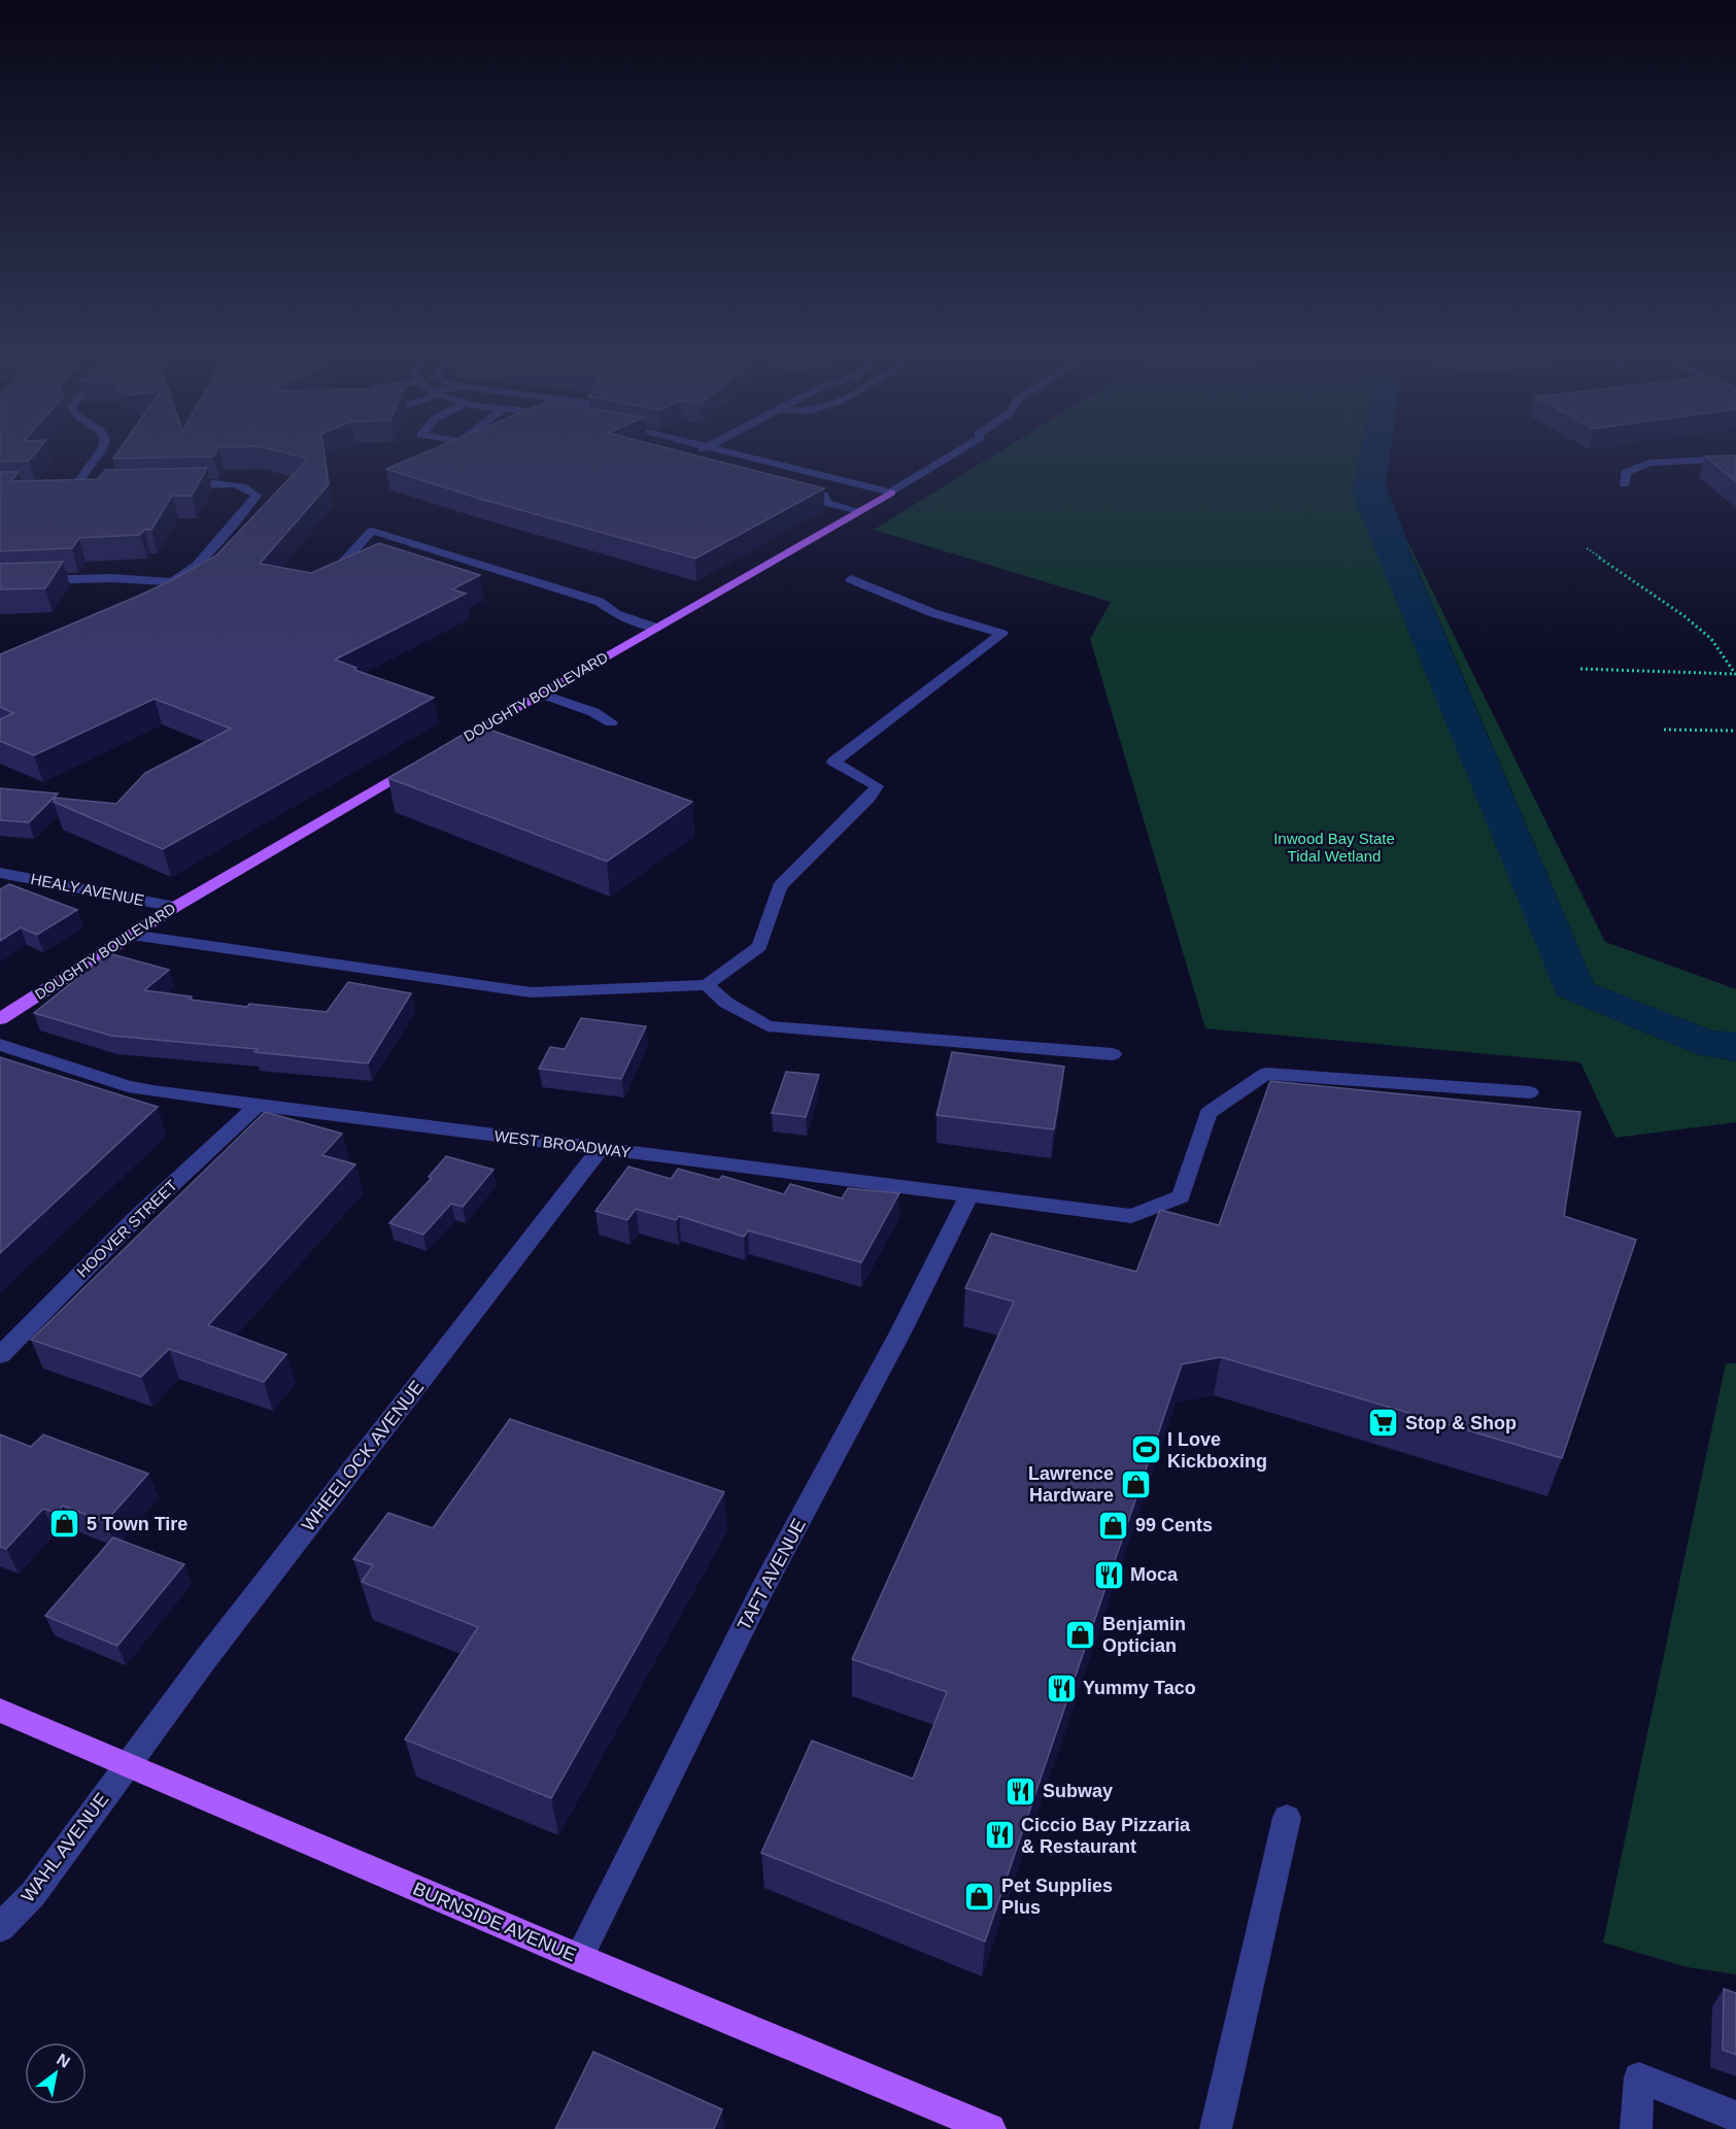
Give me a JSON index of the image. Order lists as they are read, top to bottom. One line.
{"streets":{"main road":["DOUGHTY BOULEVARD","BURNSIDE AVENUE"],"street":["HEALY AVENUE","WEST BROADWAY","HOOVER STREET","WHEELOCK AVENUE","TAFT AVENUE","WAHL AVENUE"]},"crossings":[["DOUGHTY BOULEVARD","HEALY AVENUE"],["WEST BROADWAY","HOOVER STREET"],["WEST BROADWAY","WHEELOCK AVENUE"],["WEST BROADWAY","TAFT AVENUE"],["WHEELOCK AVENUE","WAHL AVENUE"],["WHEELOCK AVENUE","BURNSIDE AVENUE"],["TAFT AVENUE","BURNSIDE AVENUE"],["WAHL AVENUE","BURNSIDE AVENUE"]],"parks":["Inwood Bay State Tidal Wetland"],"places":{"supermarket":["Stop & Shop"],"sports":["I Love Kickboxing"],"shop":["Lawrence Hardware","5 Town Tire","99 Cents","Benjamin Optician","Pet Supplies Plus"],"restaurant":["Moca","Yummy Taco","Subway","Ciccio Bay Pizzaria & Restaurant"]},"north":"top right"}
